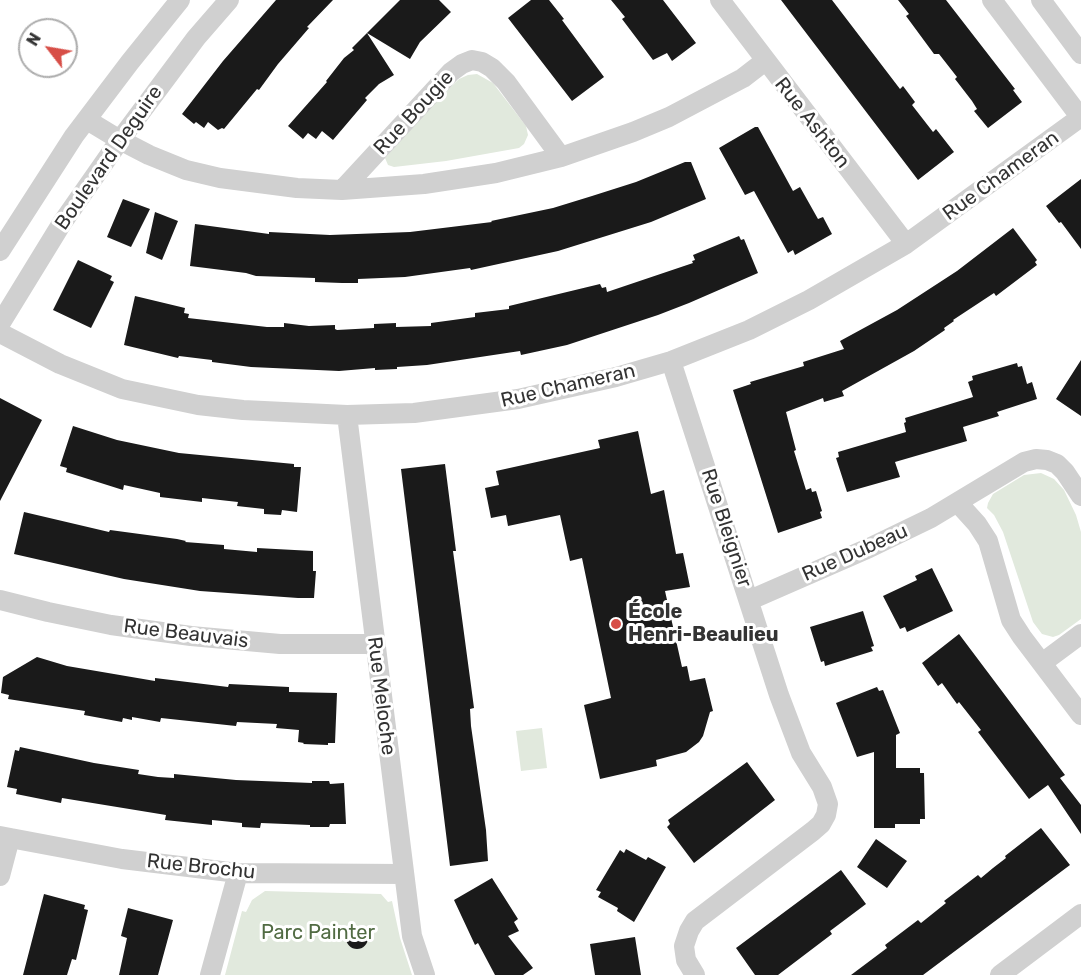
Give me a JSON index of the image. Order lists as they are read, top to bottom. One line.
{"streets":{"street":["Rue Bougie","Rue Ashton","Boulevard Deguire","Rue Chameran","Rue Bleignier","Rue Dubeau","Rue Beauvais","Rue Meloche","Rue Brochu"]},"crossings":[["Rue Bougie","Rue Ashton"],["Rue Bougie","Boulevard Deguire"],["Rue Ashton","Rue Chameran"],["Rue Chameran","Rue Bleignier"],["Rue Chameran","Rue Meloche"],["Rue Bleignier","Rue Dubeau"],["Rue Beauvais","Rue Meloche"],["Rue Meloche","Rue Brochu"]],"parks":["Parc Painter"],"places":["École Henri-Beaulieu"],"north":"top left"}
